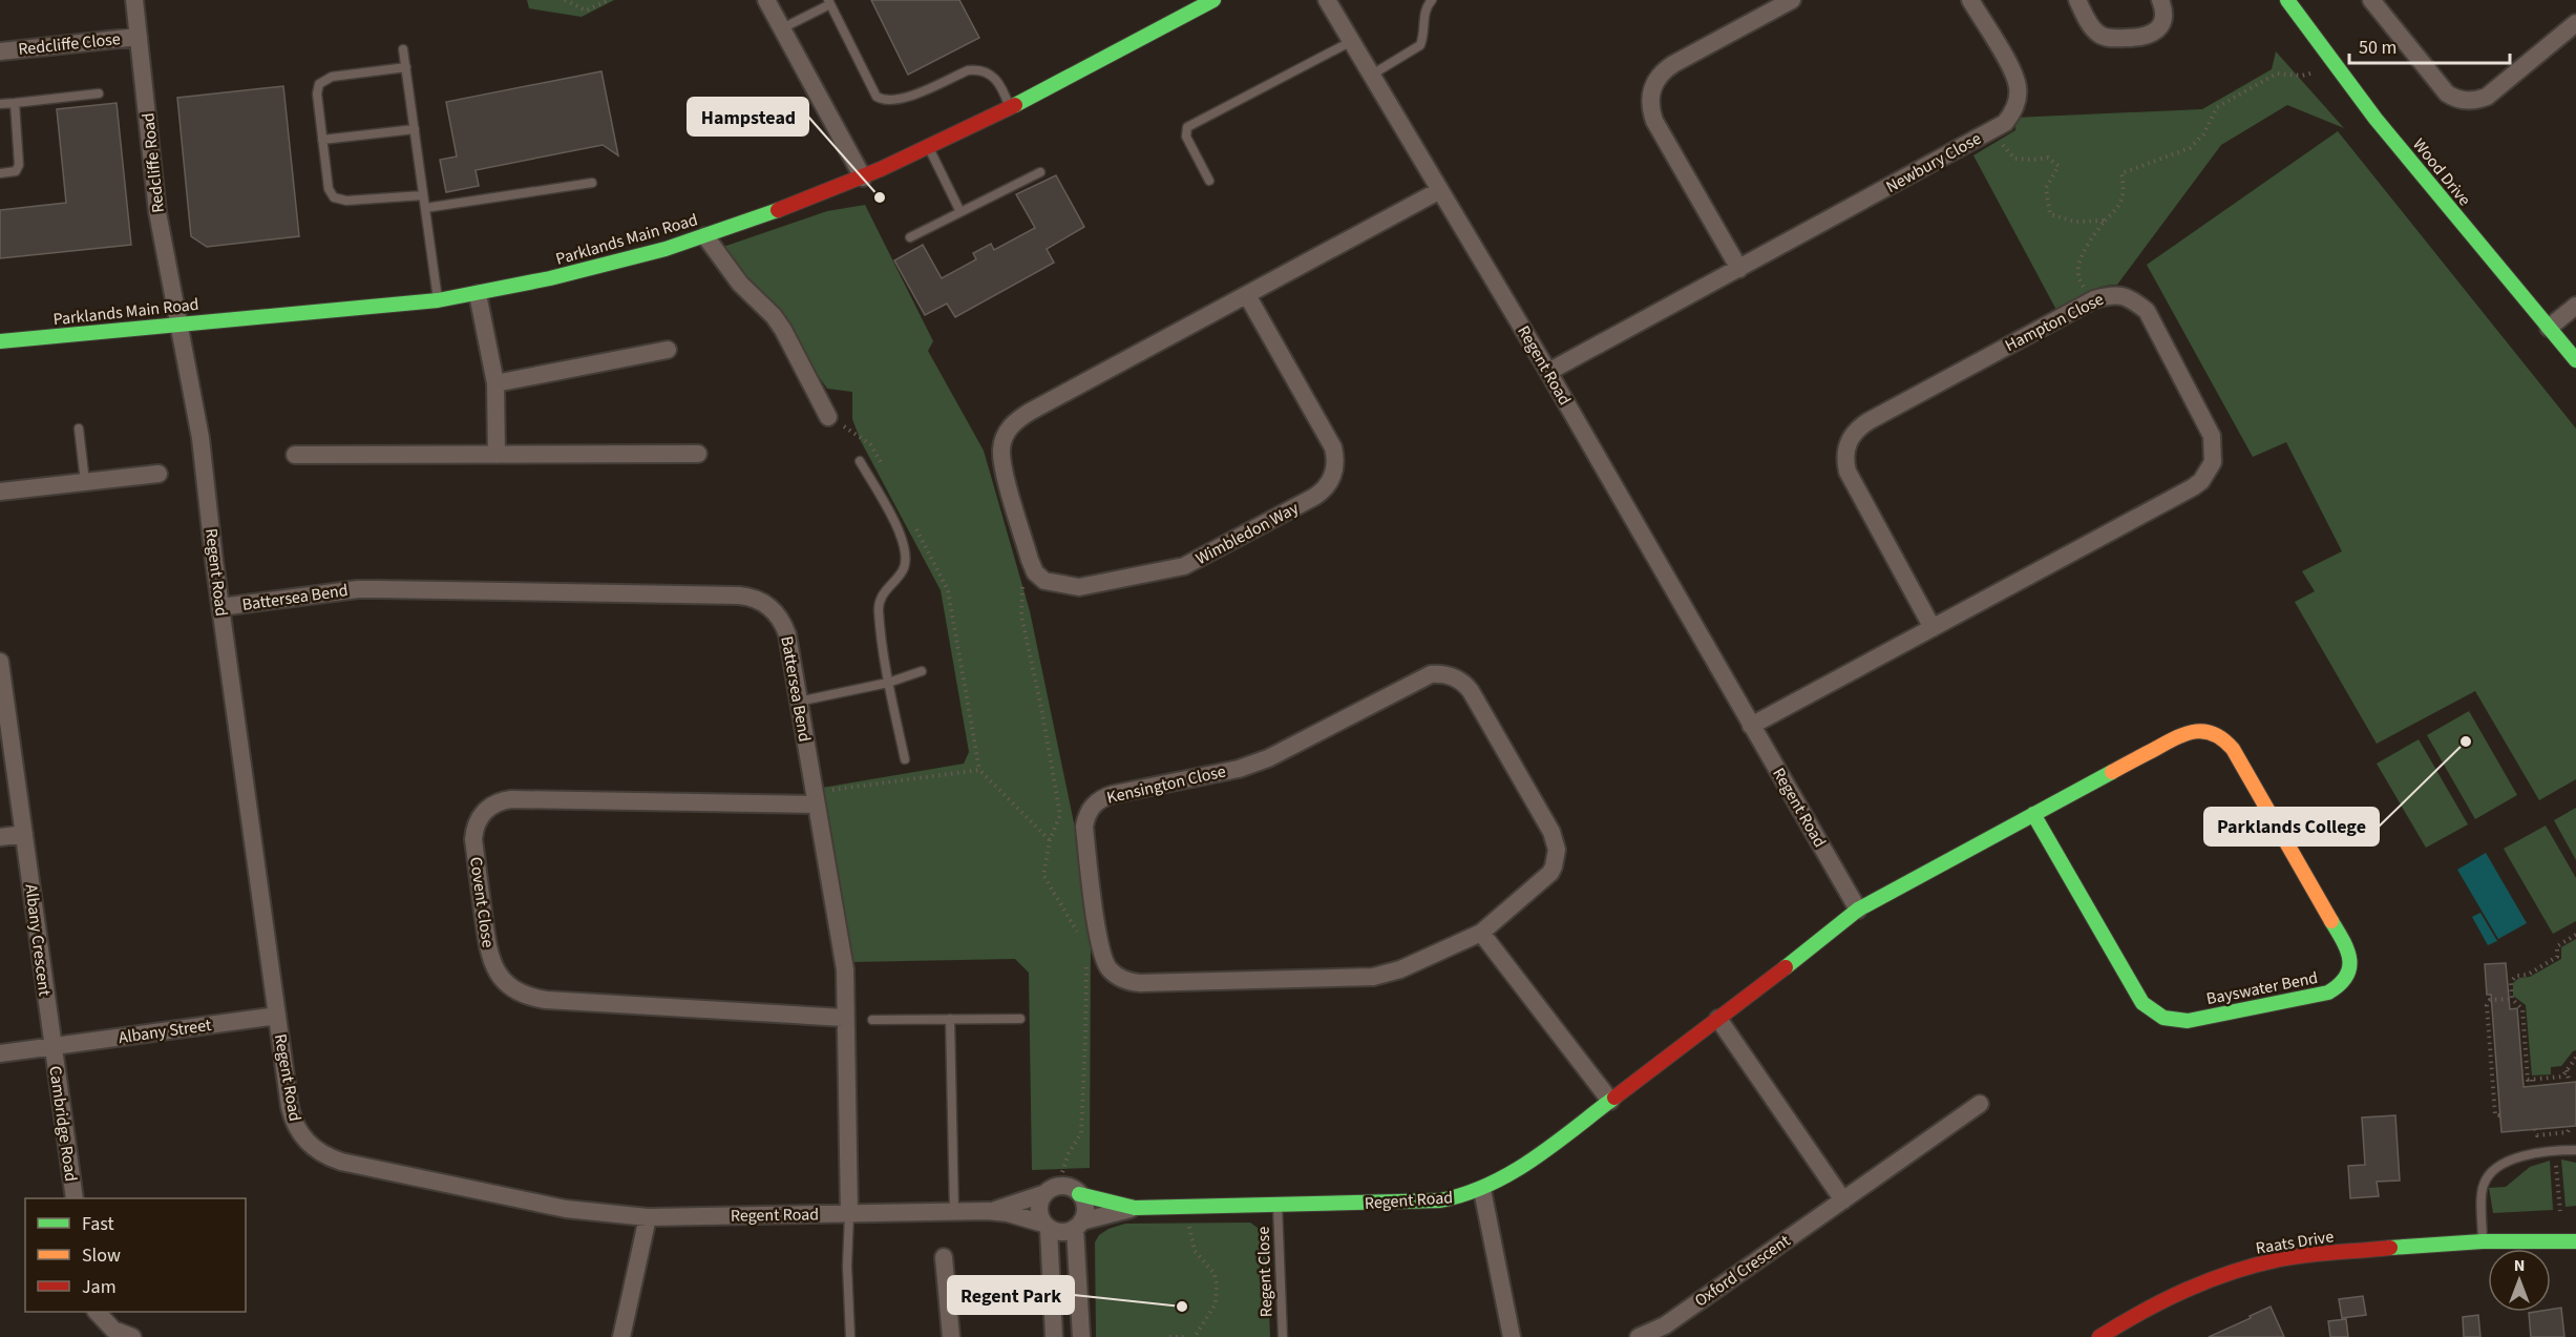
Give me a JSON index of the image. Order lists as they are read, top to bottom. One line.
{"streets":{"street":["Redcliffe Close","Redcliffe Road","Newbury Close","Wood Drive","Parklands Main Road","Hampton Close","Regent Road","Wimbledon Way","Battersea Bend","Kensington Close","Covent Close","Albany Crescent","Bayswater Bend","Albany Street","Cambridge Road","Raats Drive","Oxford Crescent"],"lane":["Regent Close"]},"crossings":[["Redcliffe Close","Redcliffe Road"],["Redcliffe Road","Parklands Main Road"],["Redcliffe Road","Regent Road"],["Newbury Close","Regent Road"],["Parklands Main Road","Regent Road"],["Hampton Close","Regent Road"],["Regent Road","Battersea Bend"],["Regent Road","Bayswater Bend"],["Regent Road","Albany Street"],["Regent Road","Regent Close"],["Battersea Bend","Covent Close"],["Albany Crescent","Albany Street"],["Albany Crescent","Cambridge Road"],["Albany Street","Cambridge Road"]],"places":["Hampstead","Parklands College","Regent Park"],"legend":["Fast","Slow","Jam"],"scale_bar":"50 m","north":"top"}
